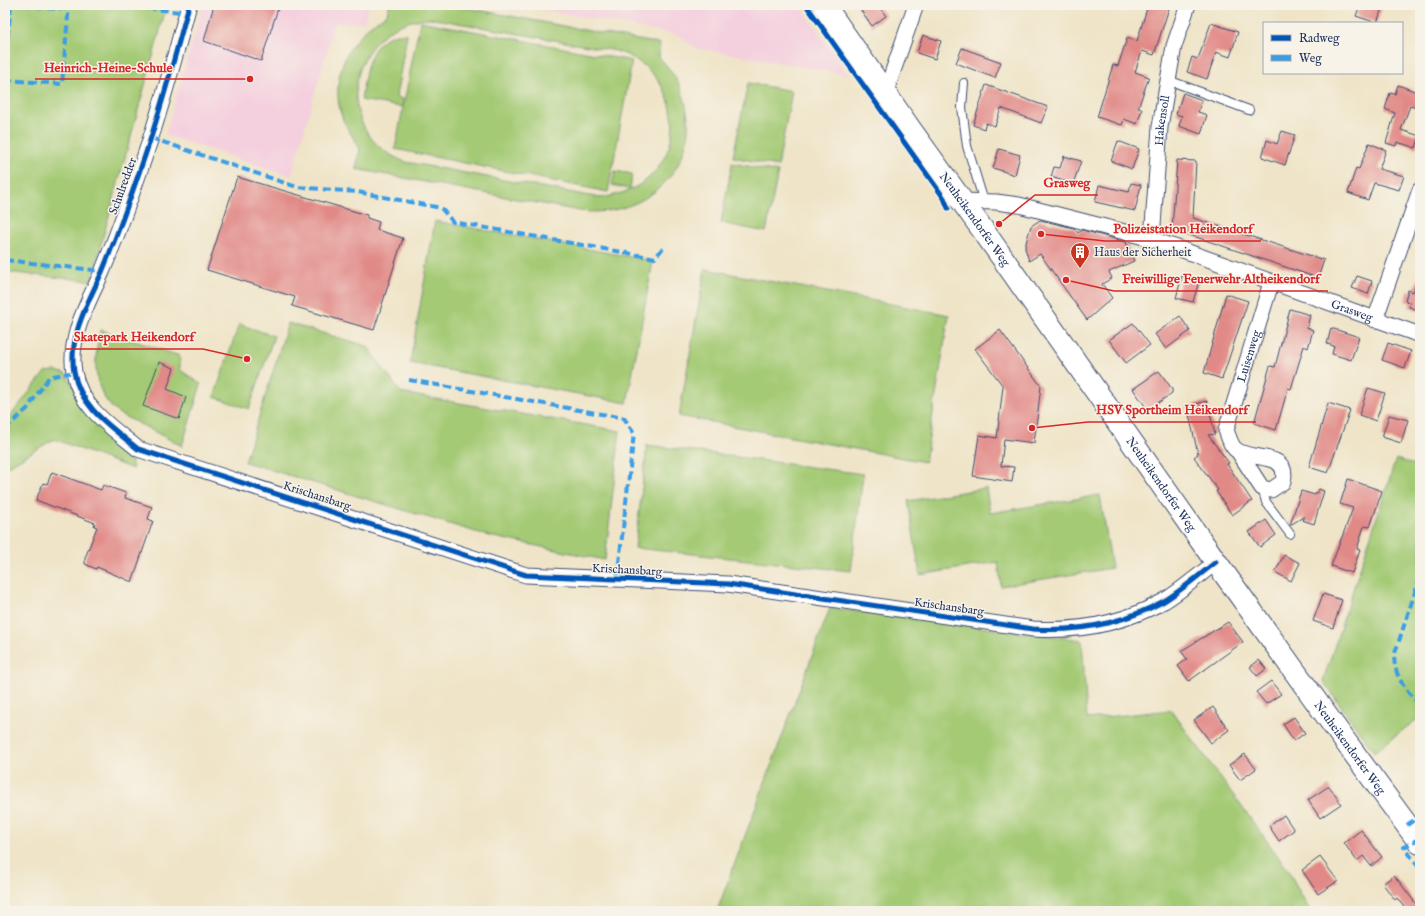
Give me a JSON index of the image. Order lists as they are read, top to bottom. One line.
{"streets":{"street":["Hakensoll","Schulredder","Neuheikendorfer Weg","Grasweg","Luisenweg","Krischansbarg"]},"crossings":[["Hakensoll","Grasweg"],["Schulredder","Krischansbarg"],["Neuheikendorfer Weg","Grasweg"],["Neuheikendorfer Weg","Krischansbarg"],["Grasweg","Luisenweg"]],"places":{"other":["Heinrich-Heine-Schule","Grasweg","Polizeistation Heikendorf","Freiwillige Feuerwehr Altheikendorf","Skatepark Heikendorf","HSV Sportheim Heikendorf"],"building":["Haus der Sicherheit"]},"legend":["Radweg","Weg"]}
